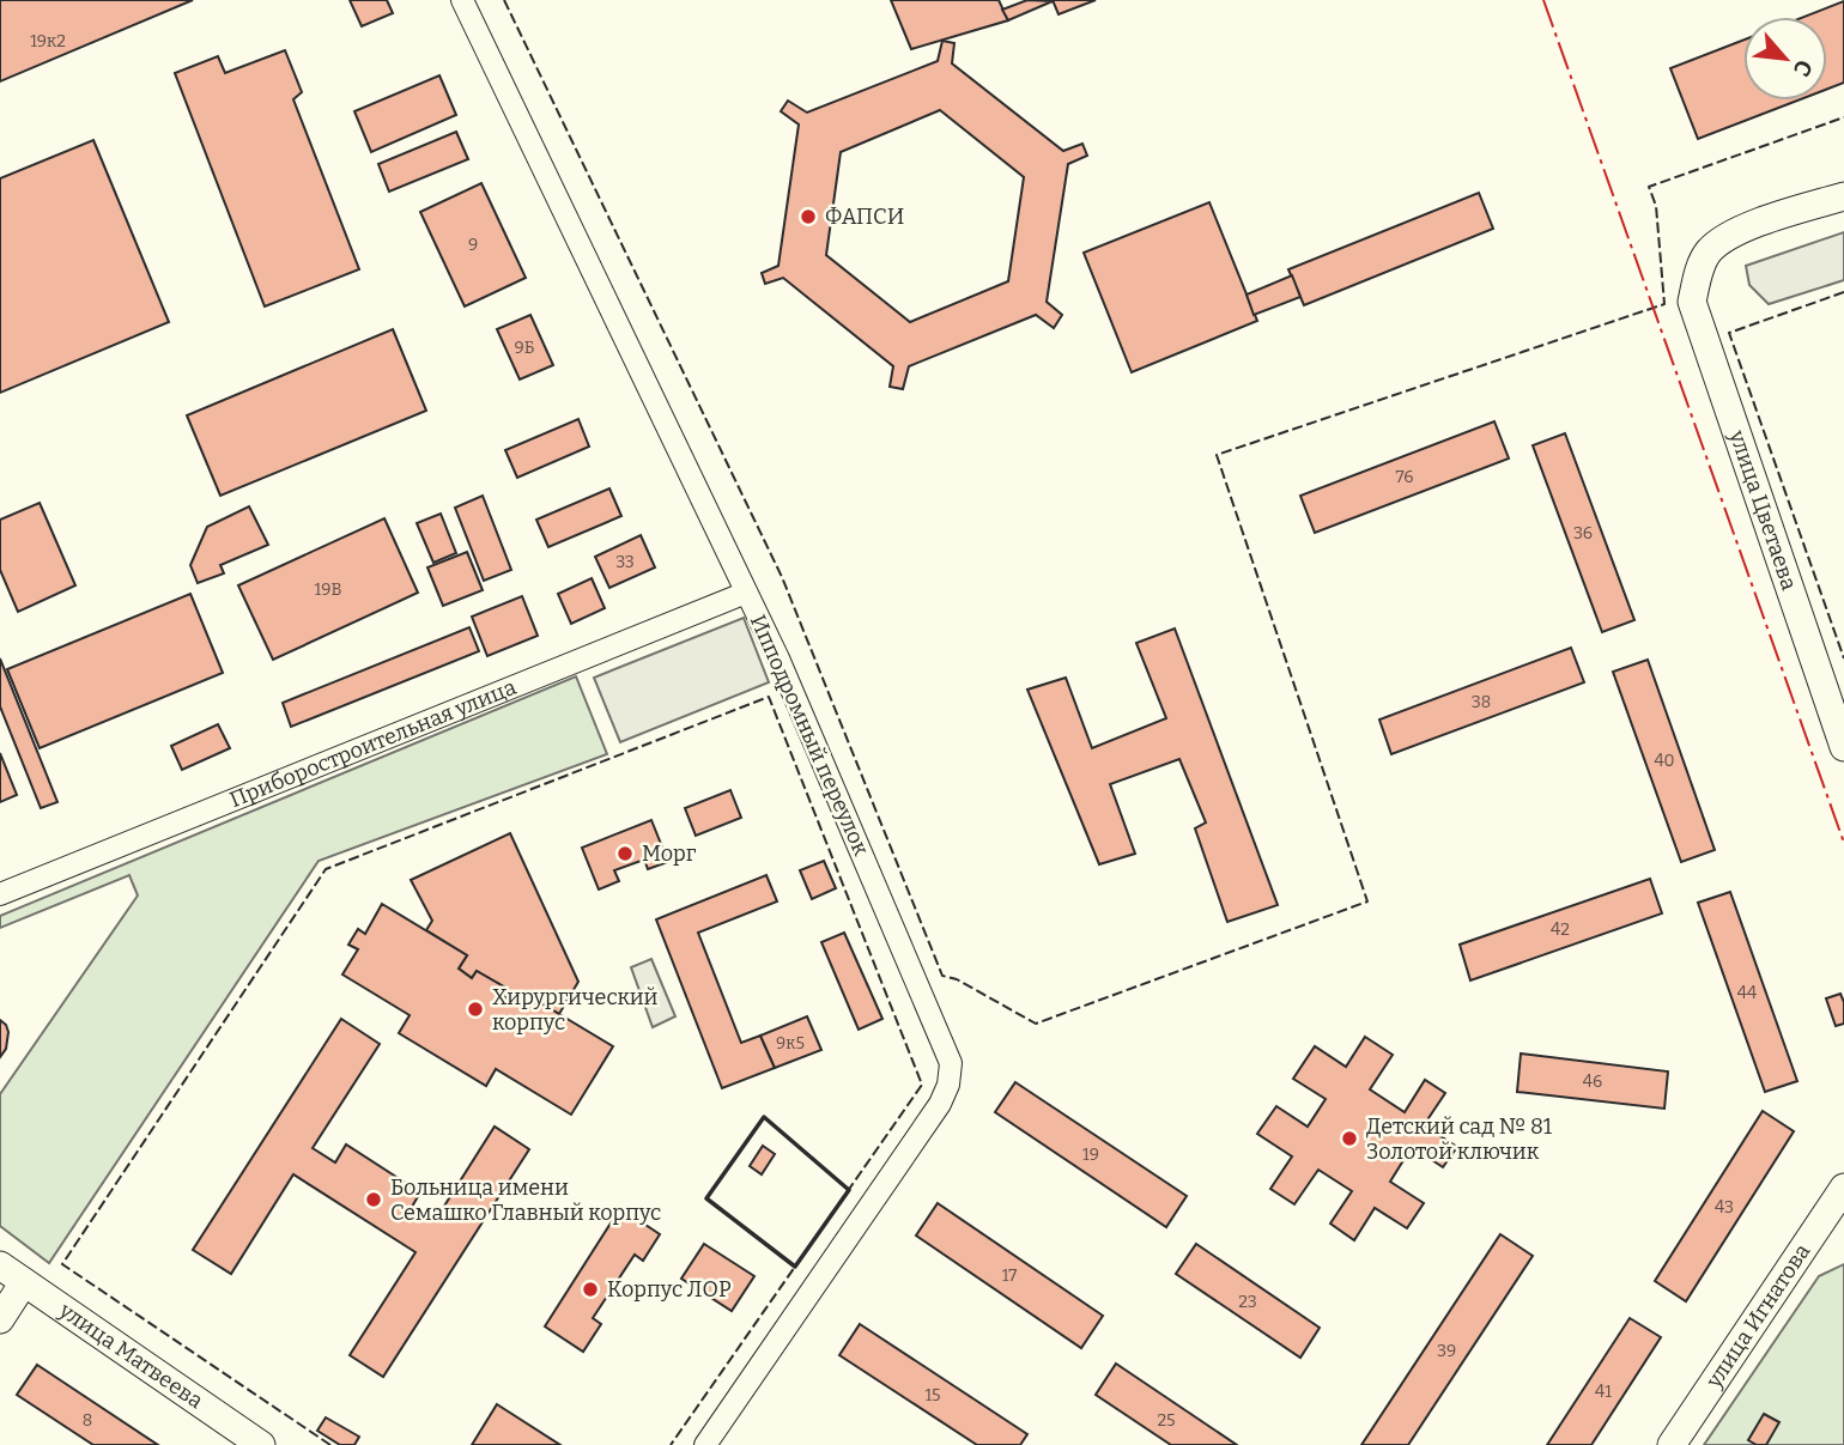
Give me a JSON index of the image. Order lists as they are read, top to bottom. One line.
{"streets":{"main road":["улица Цветаева","улица Игнатова","улица Матвеева"],"street":["Ипподромный переулок","Приборостроительная улица"]},"crossings":[["Ипподромный переулок","Приборостроительная улица"]],"places":["ФАПСИ","Морг","Хирургический корпус","Детский сад № 81 Золотой ключик","Больница имени Семашко Главный корпус","Корпус ЛОР"],"house_numbers":["19к2","9","9Б","76","36","33","19В","38","40","42","44","9к5","46","19","43","17","23","39","41","15","8","25"],"north":"bottom right"}
